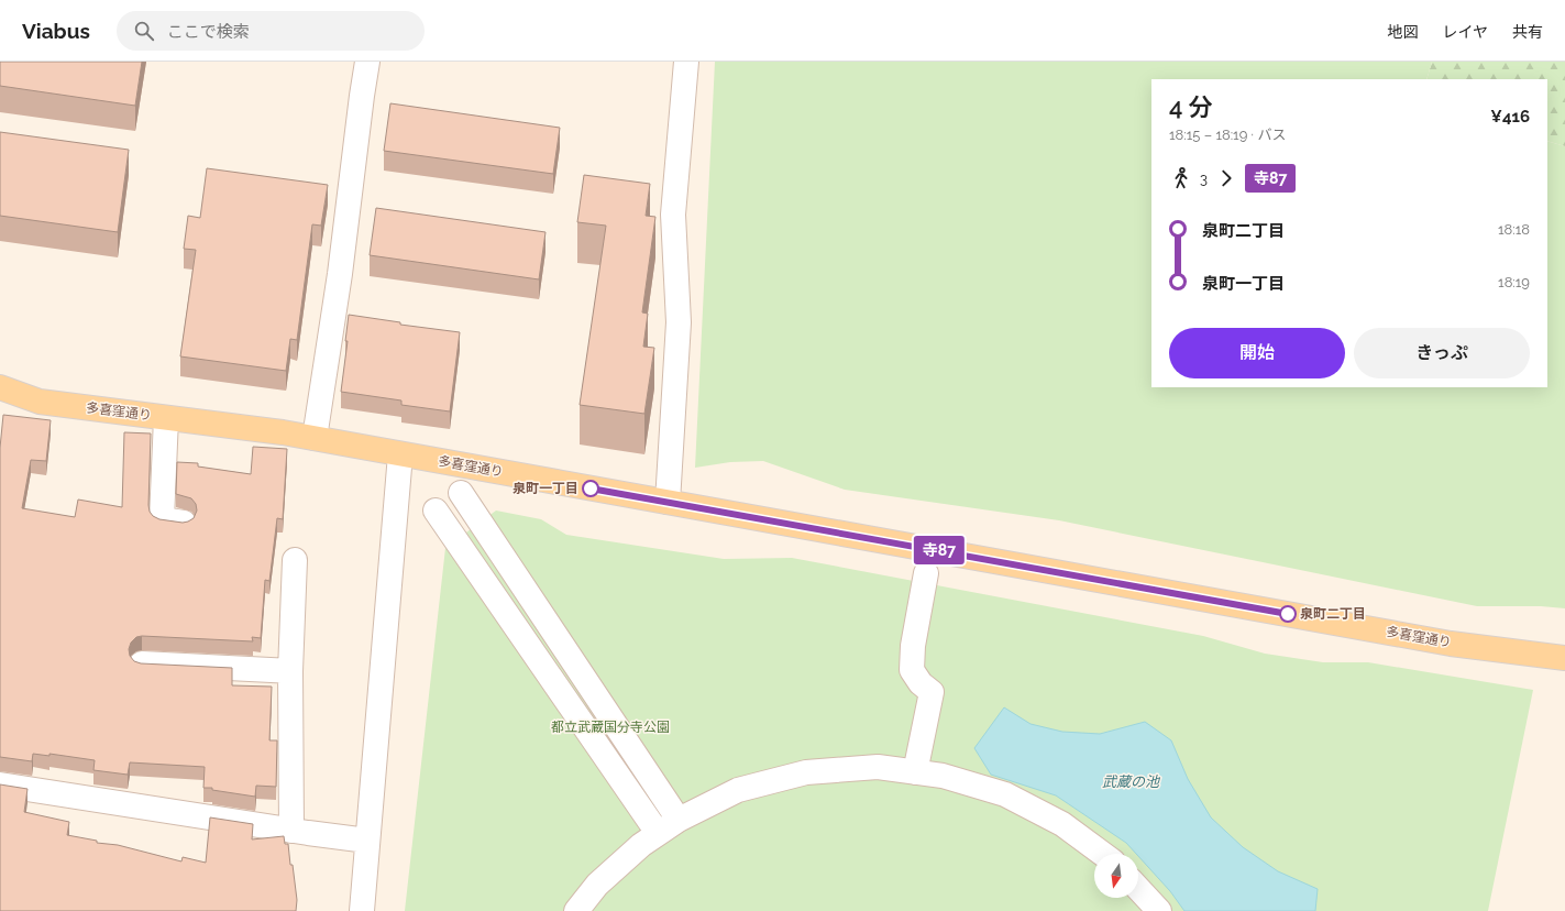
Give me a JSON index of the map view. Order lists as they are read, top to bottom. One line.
{"streets":{"main road":["多喜窪通り"]},"water":["武蔵の池"],"parks":["都立武蔵国分寺公園"],"places":["泉町一丁目","泉町二丁目"],"lines":["bus line 寺87"],"north":"bottom","page":{"header":"Viabus","search":"ここで検索","nav":["地図","レイヤ","共有"],"on_map":"寺87","heading":["4 分","18:15 – 18:19 · バス","¥416"],"legs":["3","寺87"],"list":[{"name":"泉町二丁目","value":"18:18"},{"name":"泉町一丁目","value":"18:19"}],"buttons":["開始","きっぷ"]}}
